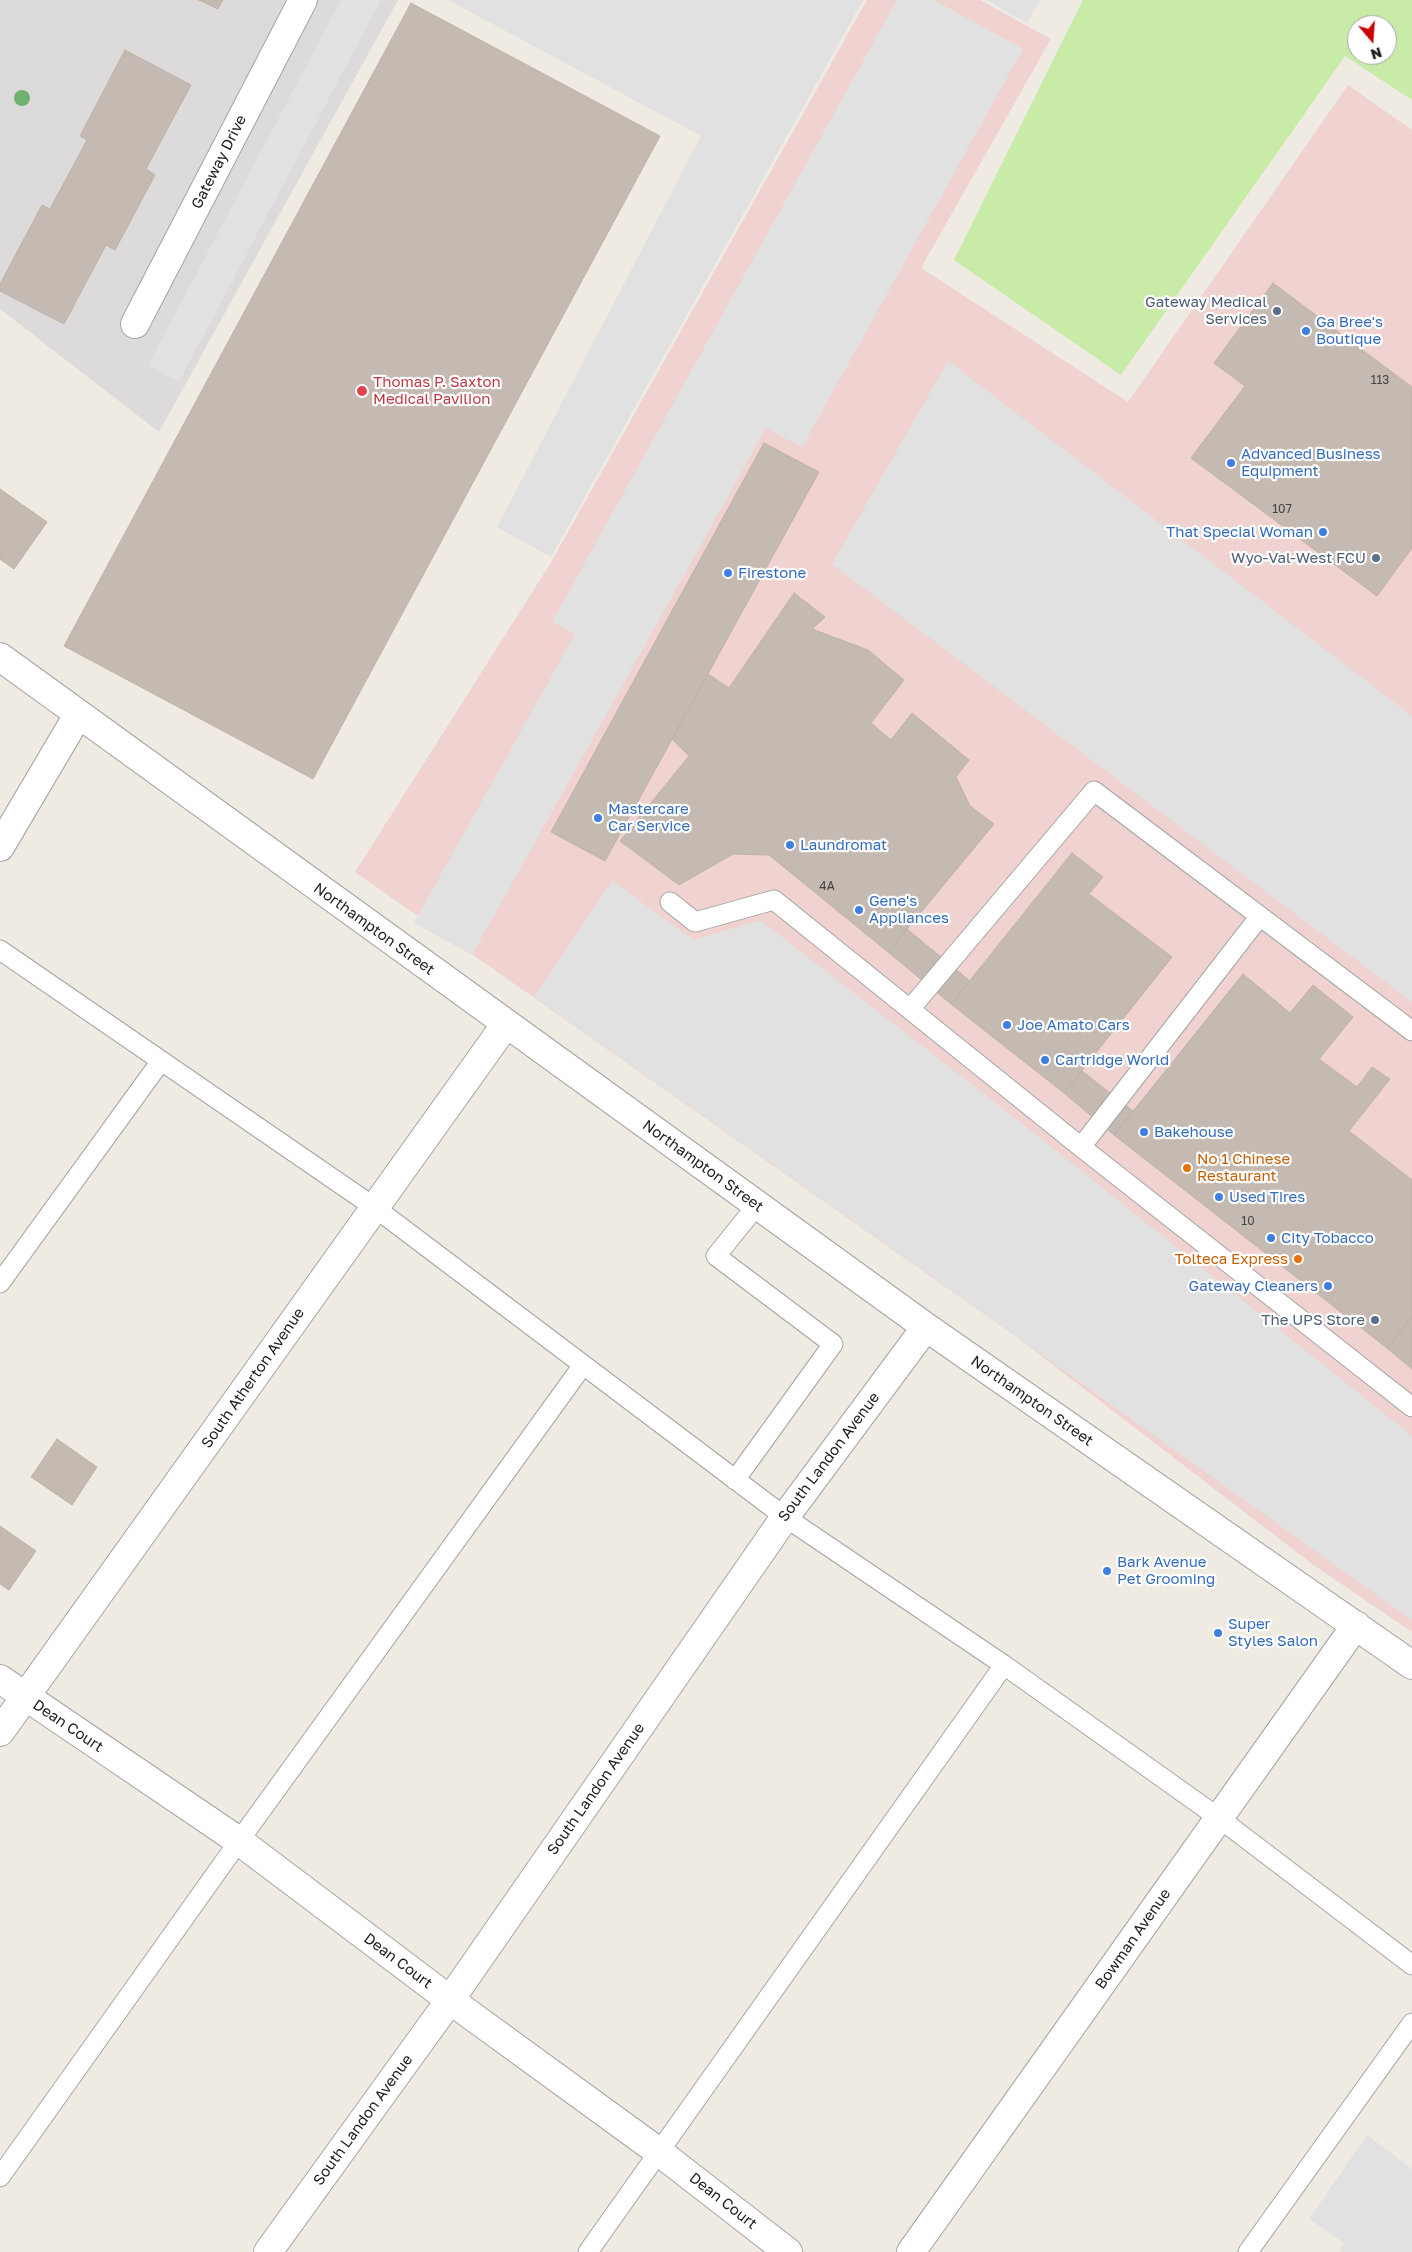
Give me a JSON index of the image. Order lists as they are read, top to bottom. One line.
{"streets":{"street":["Gateway Drive","Northampton Street","South Atherton Avenue","South Landon Avenue","Dean Court","Bowman Avenue"]},"crossings":[["Northampton Street","South Atherton Avenue"],["Northampton Street","South Landon Avenue"],["Northampton Street","Bowman Avenue"],["South Atherton Avenue","Dean Court"],["South Landon Avenue","Dean Court"]],"places":["Gateway Medical Services","Ga Bree's Boutique","Thomas P. Saxton Medical Pavilion","Advanced Business Equipment","That Special Woman","Wyo-Val-West FCU","Firestone","Mastercare Car Service","Laundromat","Gene's Appliances","Joe Amato Cars","Cartridge World","Bakehouse","No 1 Chinese Restaurant","Used Tires","City Tobacco","Tolteca Express","Gateway Cleaners","The UPS Store","Bark Avenue Pet Grooming","Super Styles Salon"],"house_numbers":["113","107","4A","10"],"north":"bottom"}
